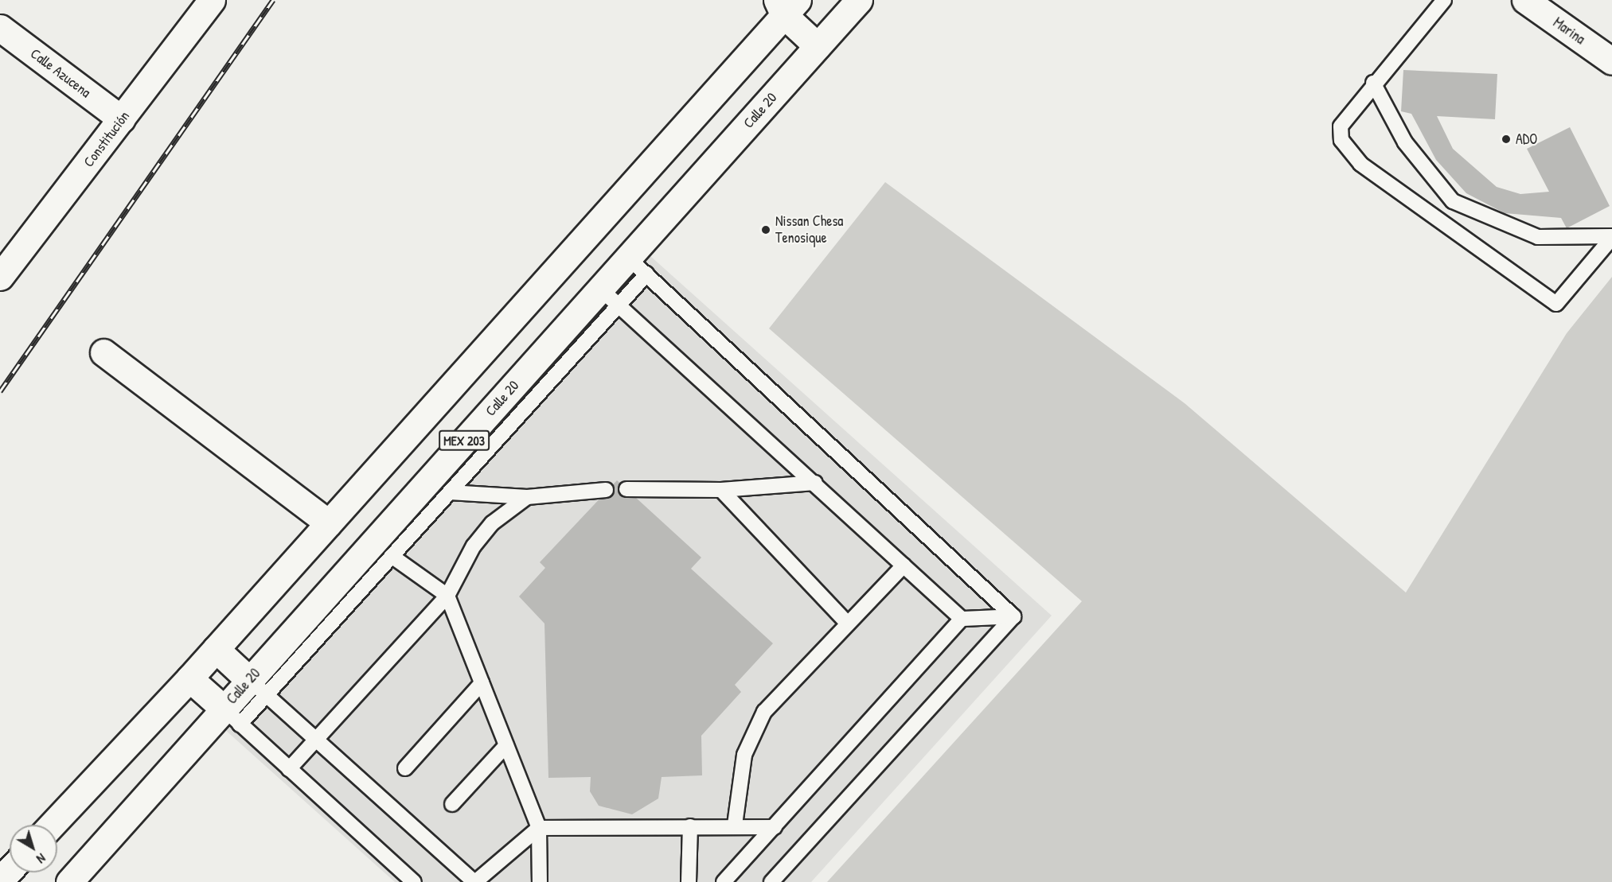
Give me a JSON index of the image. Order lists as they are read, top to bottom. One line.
{"streets":{"main road":["Marina","Calle Azucena","Calle 20","Constitución","MEX 203"]},"crossings":[["Calle Azucena","Constitución"]],"places":["ADO","Nissan Chesa Tenosique"],"north":"bottom right"}
